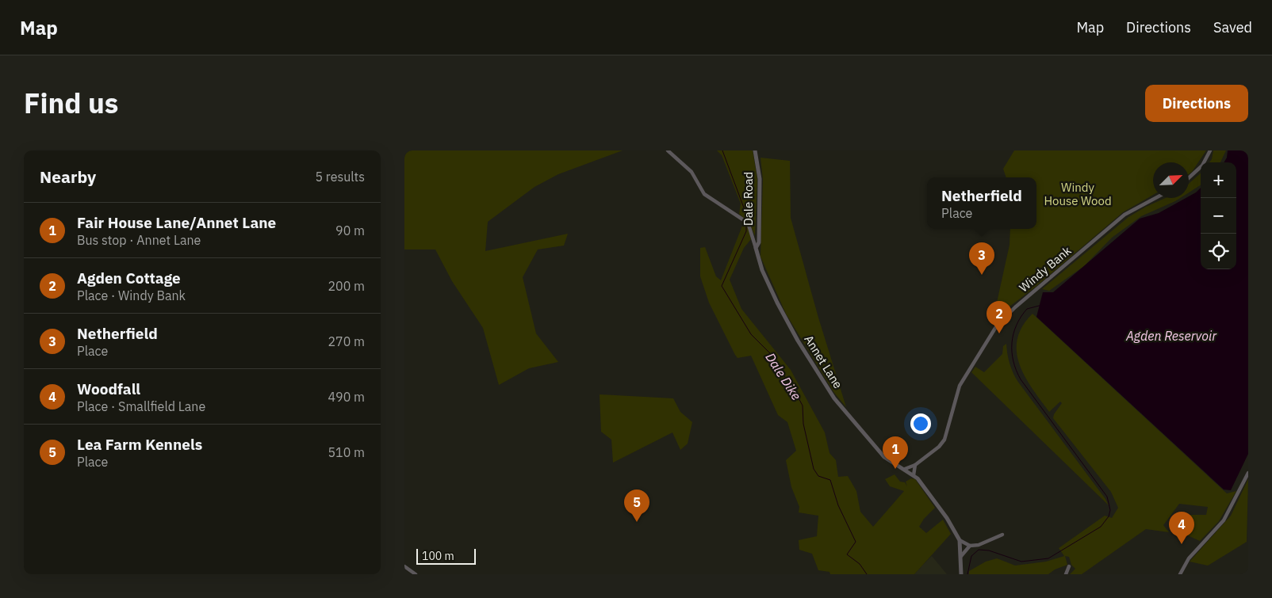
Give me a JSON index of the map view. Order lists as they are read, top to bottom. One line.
{"streets":{"street":["Dale Road","Windy Bank","Annet Lane"]},"crossings":[["Dale Road","Annet Lane"],["Windy Bank","Annet Lane"]],"water":["Agden Reservoir","Dale Dike"],"parks":["Windy House Wood"],"scale_bar":"100 m","north":"top right","page":{"header":"Map","nav":["Map","Directions","Saved"],"title":"Find us","buttons":"Directions","heading":["Nearby","5 results"],"map_buttons":["+","−"],"popup":["Netherfield","Place"],"list":[{"mark":"1","name":"Fair House Lane/Annet Lane","note":"Bus stop · Annet Lane","value":"90 m"},{"mark":"2","name":"Agden Cottage","note":"Place · Windy Bank","value":"200 m"},{"mark":"3","name":"Netherfield","note":"Place","value":"270 m"},{"mark":"4","name":"Woodfall","note":"Place · Smallfield Lane","value":"490 m"},{"mark":"5","name":"Lea Farm Kennels","note":"Place","value":"510 m"}],"pins":["3","2","1","5","4"],"scale":"100 m"}}
